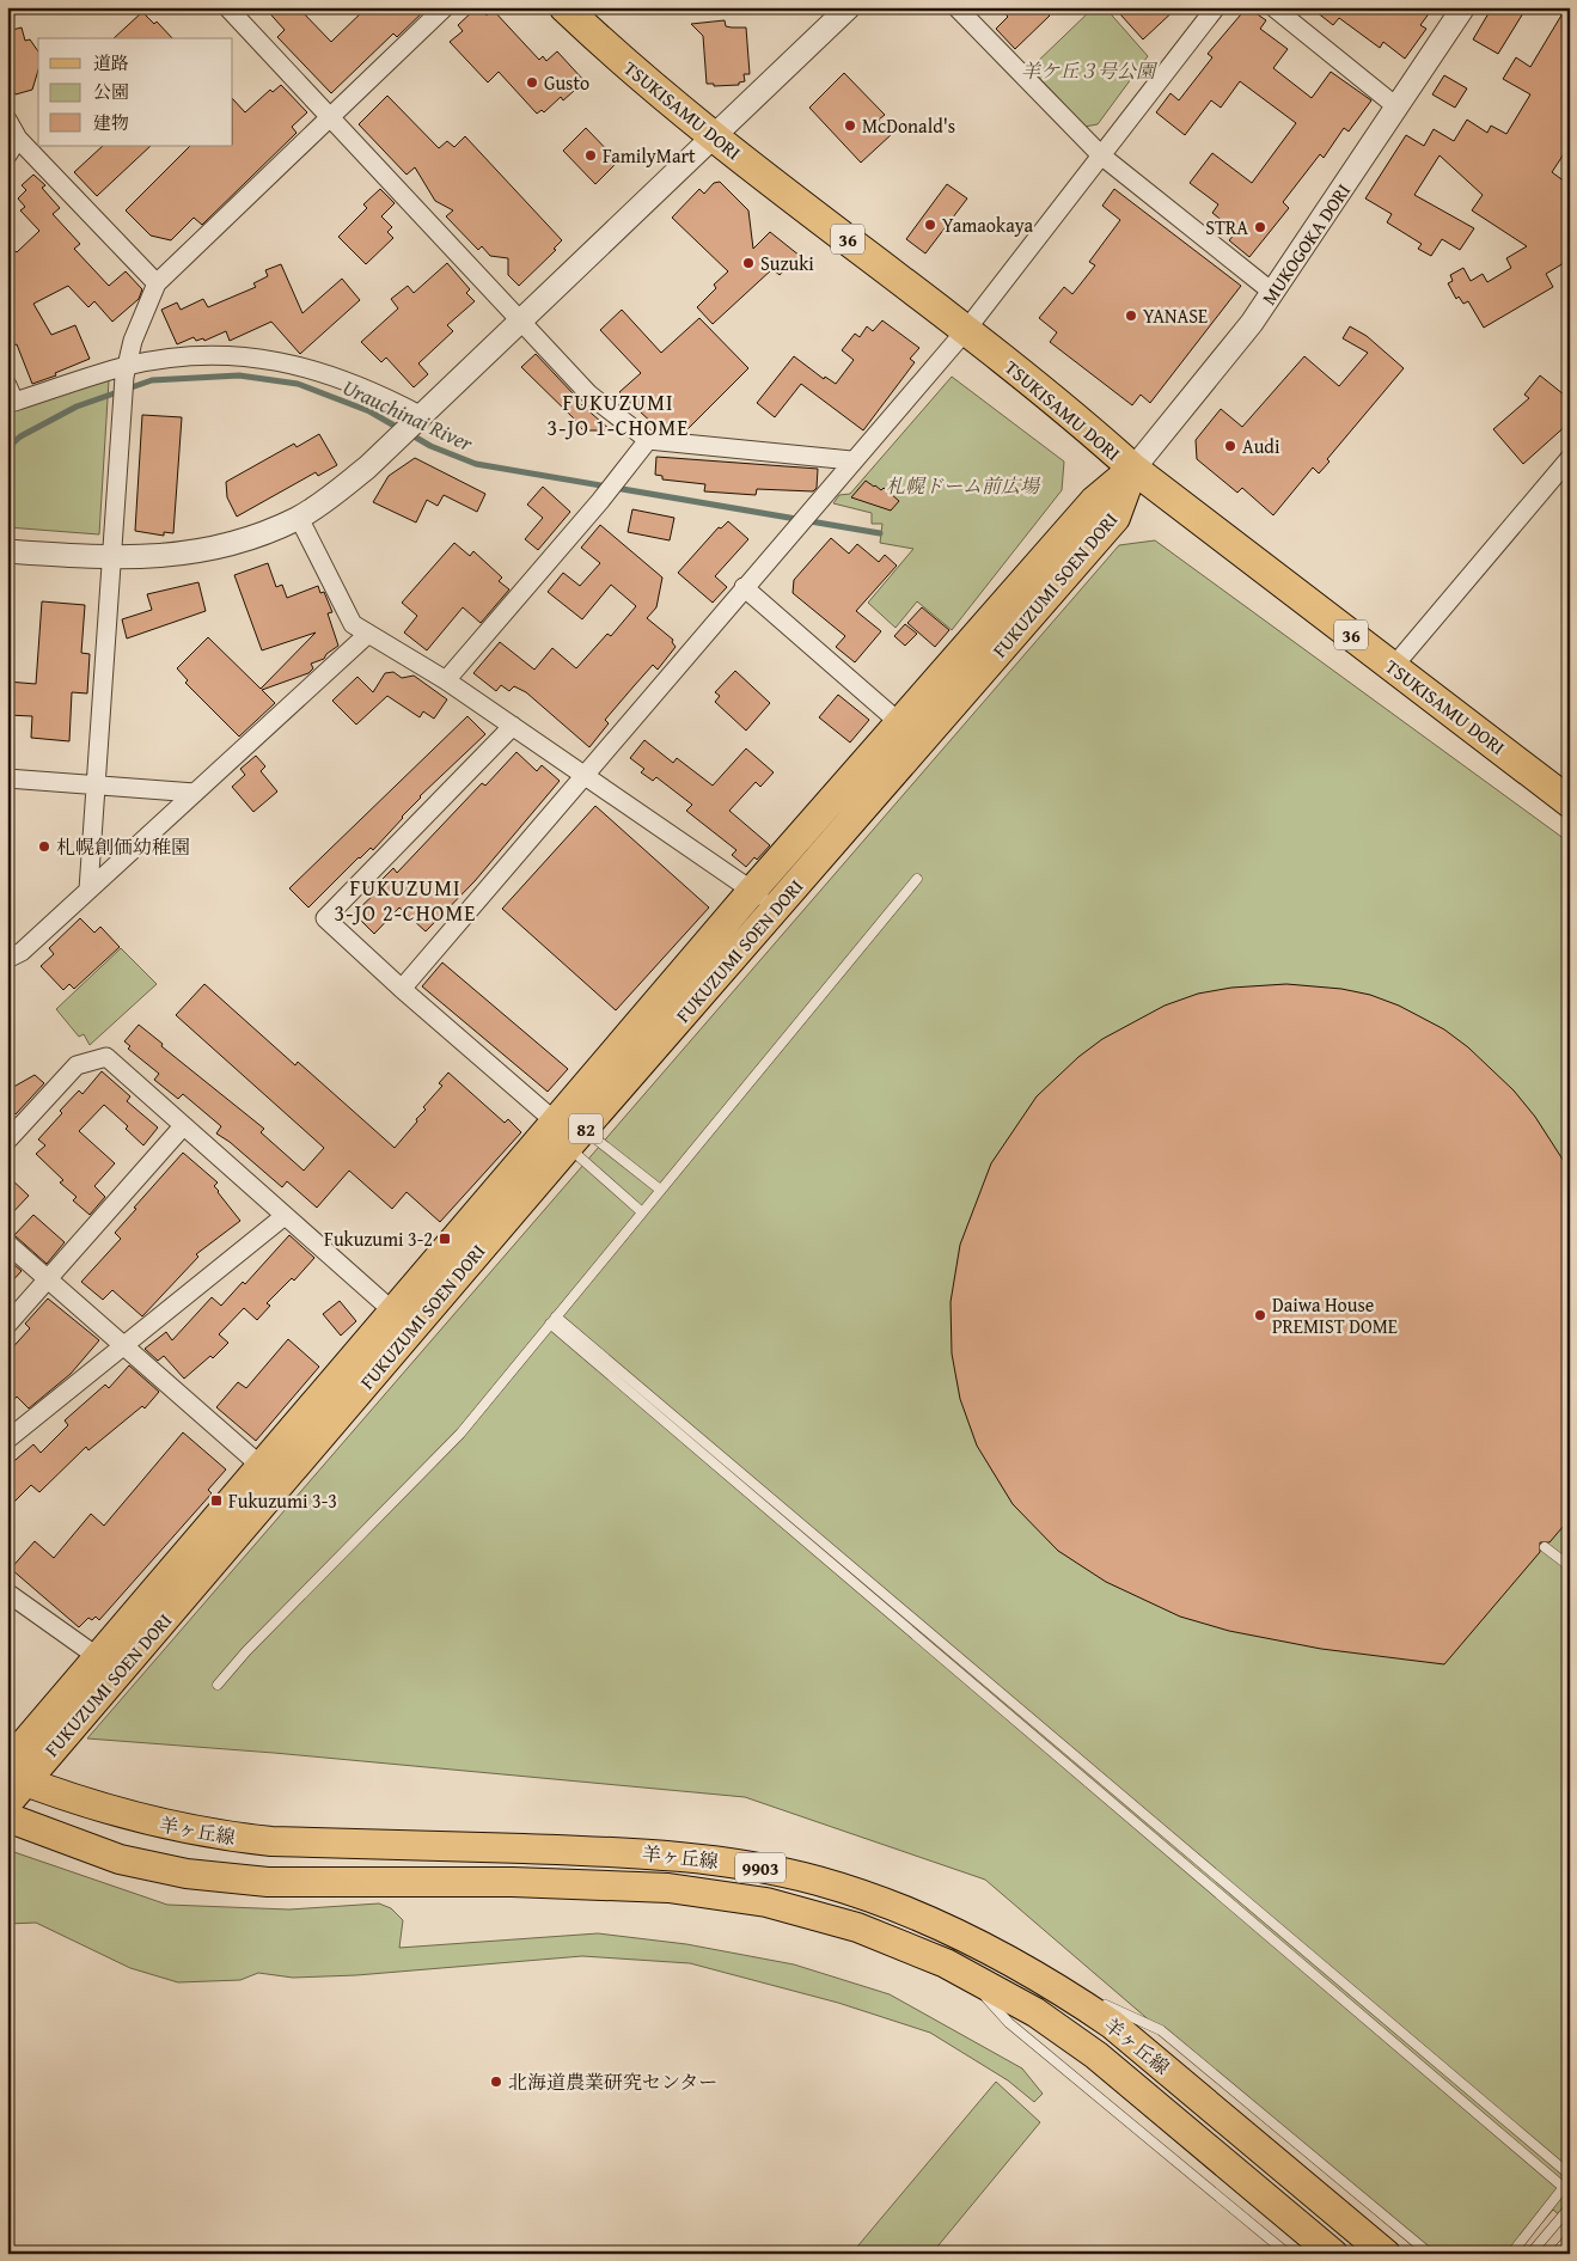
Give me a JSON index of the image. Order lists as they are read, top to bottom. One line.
{"streets":{"highway":["TSUKISAMU DORI","36"],"main road":["FUKUZUMI SOEN DORI","82","羊ヶ丘線","9903"],"street":["MUKOGOKA DORI"]},"crossings":[["TSUKISAMU DORI","MUKOGOKA DORI"],["TSUKISAMU DORI","FUKUZUMI SOEN DORI"],["MUKOGOKA DORI","FUKUZUMI SOEN DORI"],["FUKUZUMI SOEN DORI","羊ヶ丘線"]],"districts":["FUKUZUMI 3-JO 1-CHOME","FUKUZUMI 3-JO 2-CHOME"],"water":["Urauchinai River"],"parks":["羊ケ丘３号公園","札幌ドーム前広場"],"places":{"other":["Gusto","McDonald's","FamilyMart","Yamaokaya","STRA","Suzuki","YANASE","Audi","札幌創価幼稚園","Daiwa House PREMIST DOME","北海道農業研究センター"],"transit":["Fukuzumi 3-2","Fukuzumi 3-3"]},"legend":["道路","公園","建物"]}
